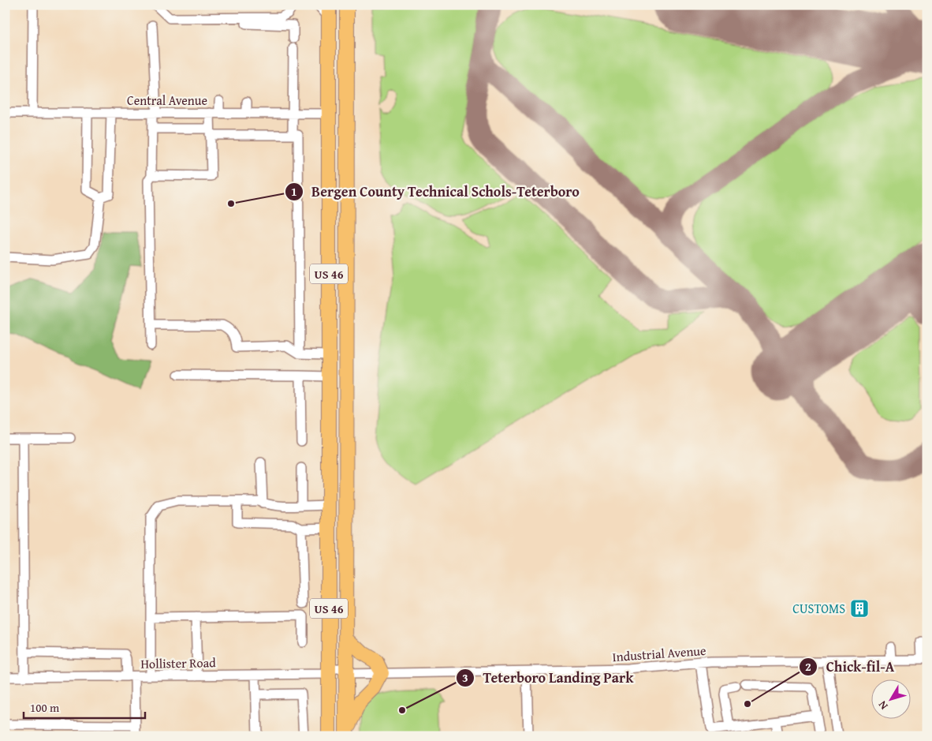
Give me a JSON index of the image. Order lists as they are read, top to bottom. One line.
{"streets":{"highway":["US 46"],"street":["Central Avenue","Industrial Avenue","Hollister Road"]},"crossings":[["Central Avenue","US 46"],["US 46","Industrial Avenue"],["US 46","Hollister Road"],["Industrial Avenue","Hollister Road"]],"places":{"other":["Bergen County Technical Schols-Teterboro","Chick-fil-A","Teterboro Landing Park"],"building":["CUSTOMS"]},"scale_bar":"100 m","north":"bottom left"}
